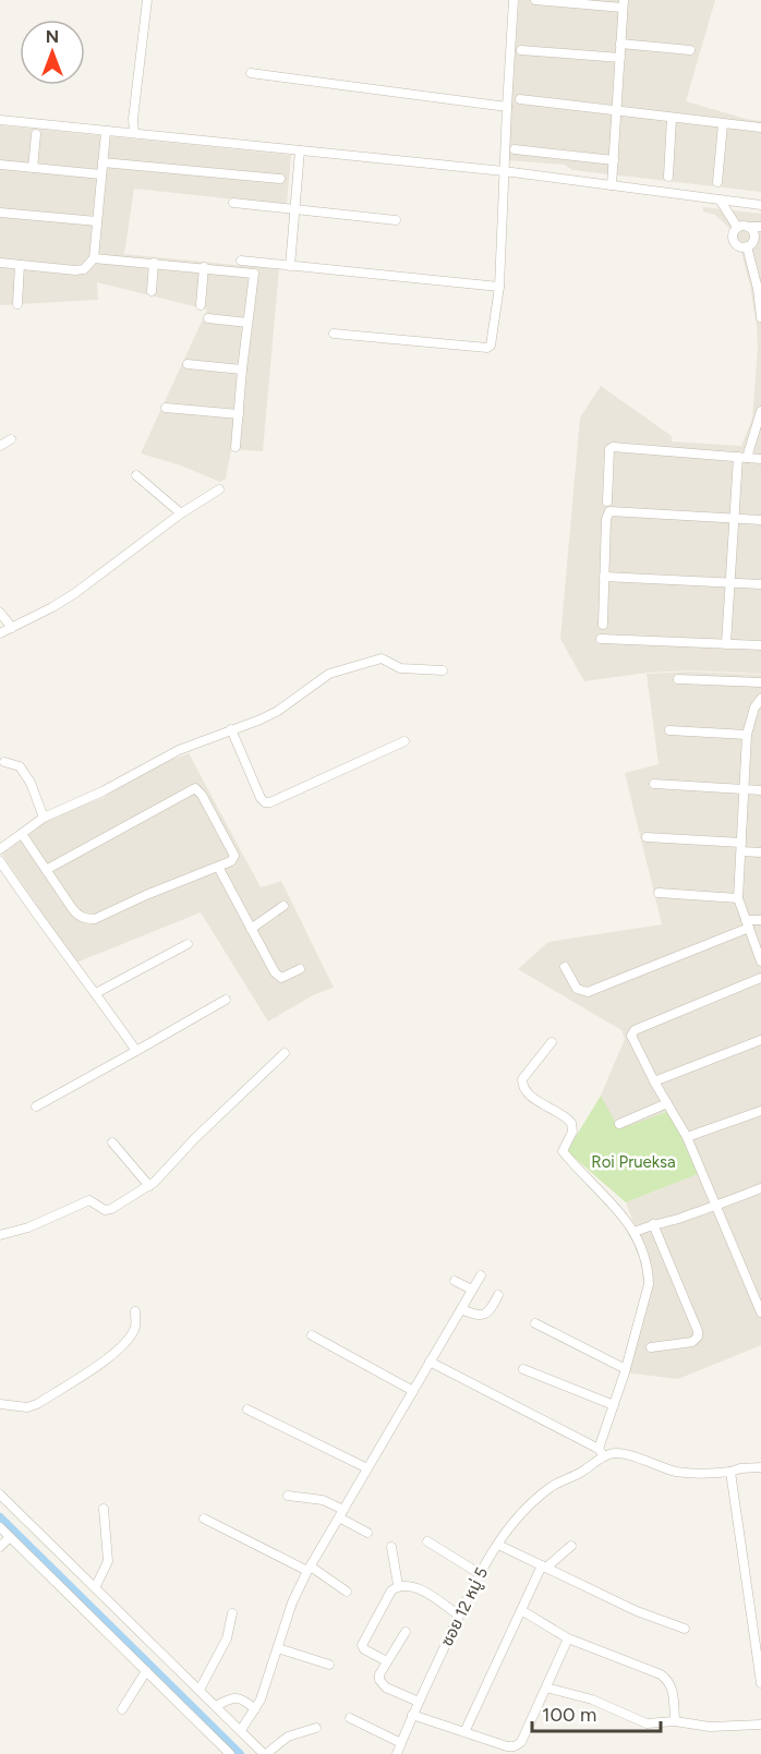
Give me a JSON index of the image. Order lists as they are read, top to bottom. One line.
{"streets":{"street":["ซอย 12 หมู่ 5"]},"parks":["Roi Prueksa"],"scale_bar":"100 m","north":"top"}
